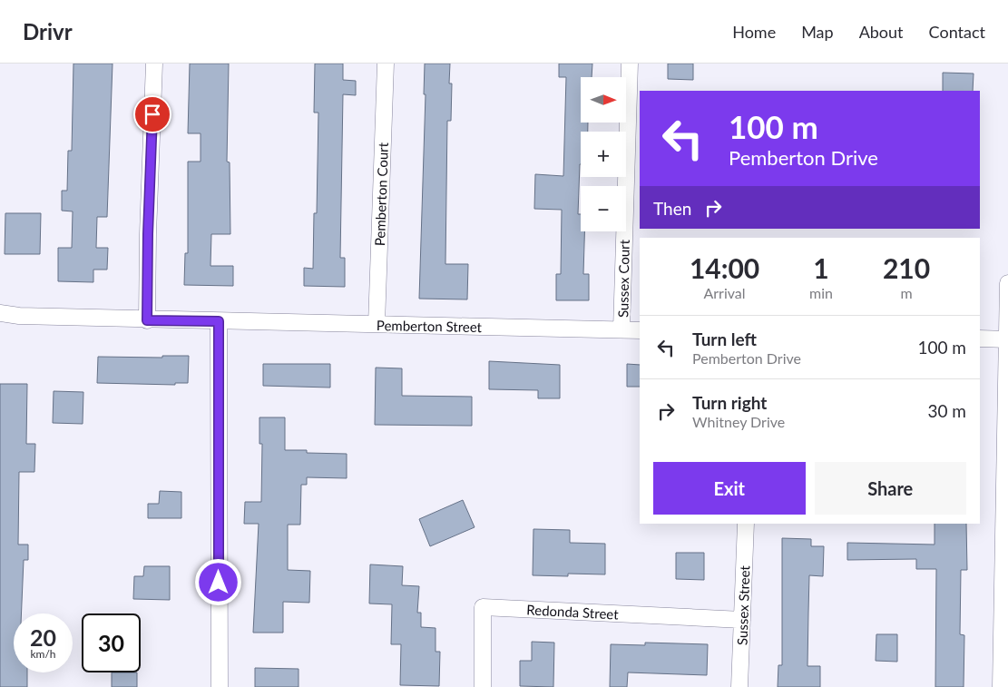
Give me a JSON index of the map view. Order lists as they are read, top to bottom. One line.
{"streets":{"street":["Pemberton Court","Sussex Court","Pemberton Street","Sussex Street","Redonda Street"]},"crossings":[["Pemberton Court","Pemberton Street"],["Sussex Court","Pemberton Street"],["Sussex Street","Redonda Street"]],"north":"right","page":{"header":"Drivr","nav":["Home","Map","About","Contact"],"map_buttons":["+","−"],"turn":["100 m","Pemberton Drive"],"then":"Then","eta":["14:00","Arrival","1","min","210","m"],"list":[{"name":"Turn left","note":"Pemberton Drive","value":"100 m"},{"name":"Turn right","note":"Whitney Drive","value":"30 m"}],"buttons":["Exit","Share"],"speed":"20 km/h","limit":"30"}}
